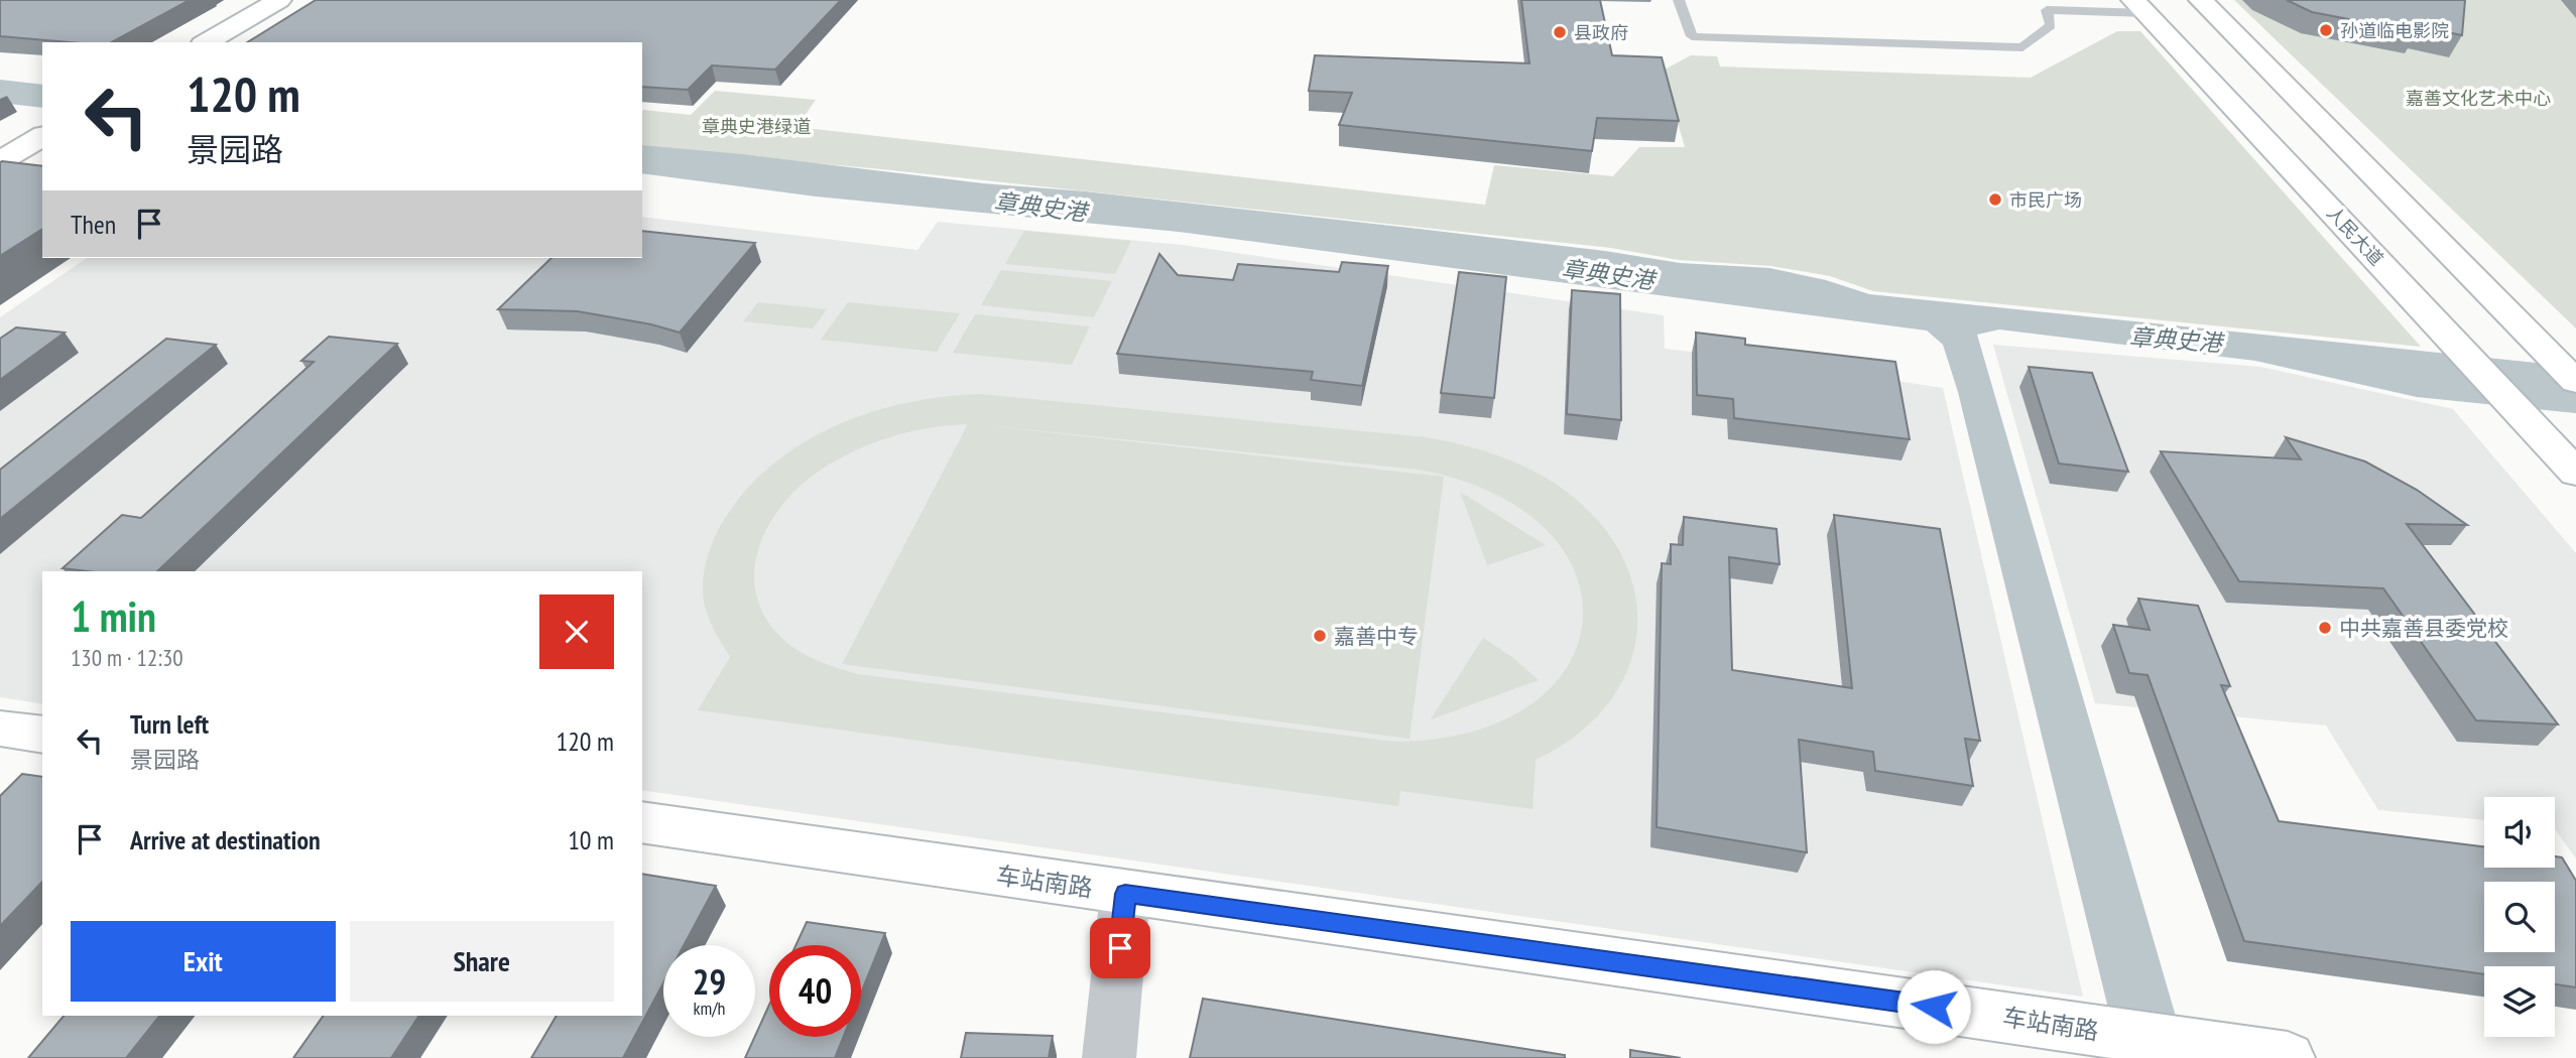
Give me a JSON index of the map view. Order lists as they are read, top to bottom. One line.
{"streets":{"main road":["人民大道","车站南路"]},"water":["章典史港"],"parks":["嘉善文化艺术中心","章典史港绿道"],"places":["孙道临电影院","县政府","市民广场","中共嘉善县委党校","嘉善中专"],"page":{"turn":["120 m","景园路"],"then":"Then","heading":["1 min","130 m · 12:30"],"list":[{"name":"Turn left","note":"景园路","value":"120 m"},{"name":"Arrive at destination","value":"10 m"}],"buttons":["Exit","Share"],"speed":"29 km/h","limit":"40"}}
